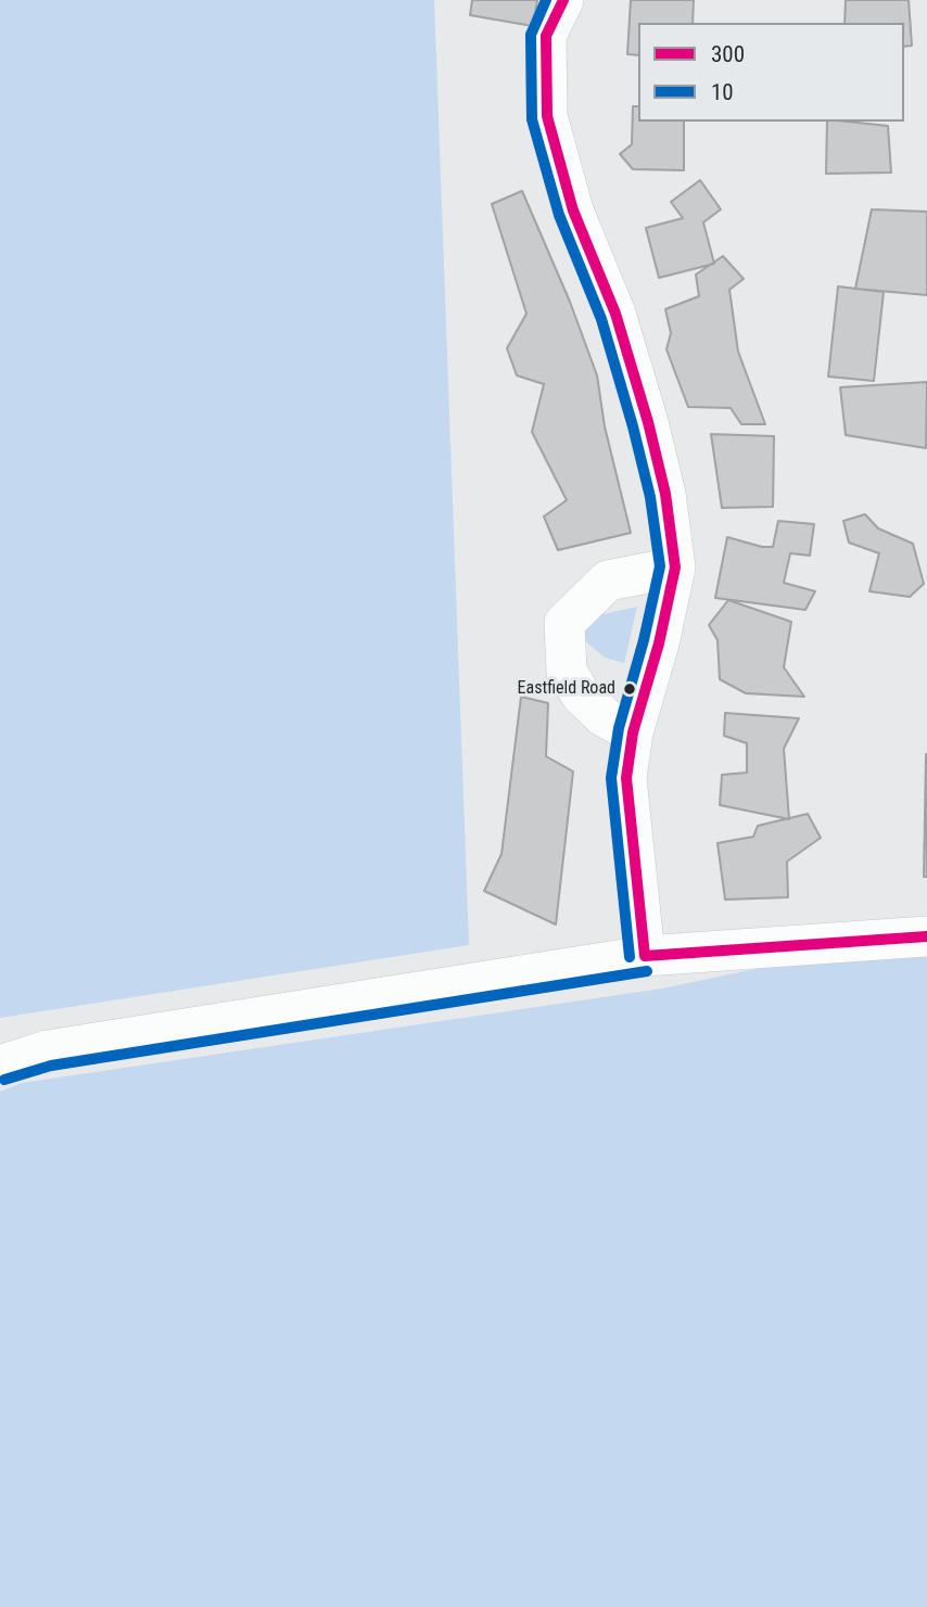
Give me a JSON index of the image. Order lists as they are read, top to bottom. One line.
{"places":["Eastfield Road"],"lines":["transit line 300","transit line 10"],"legend":["300","10"]}
